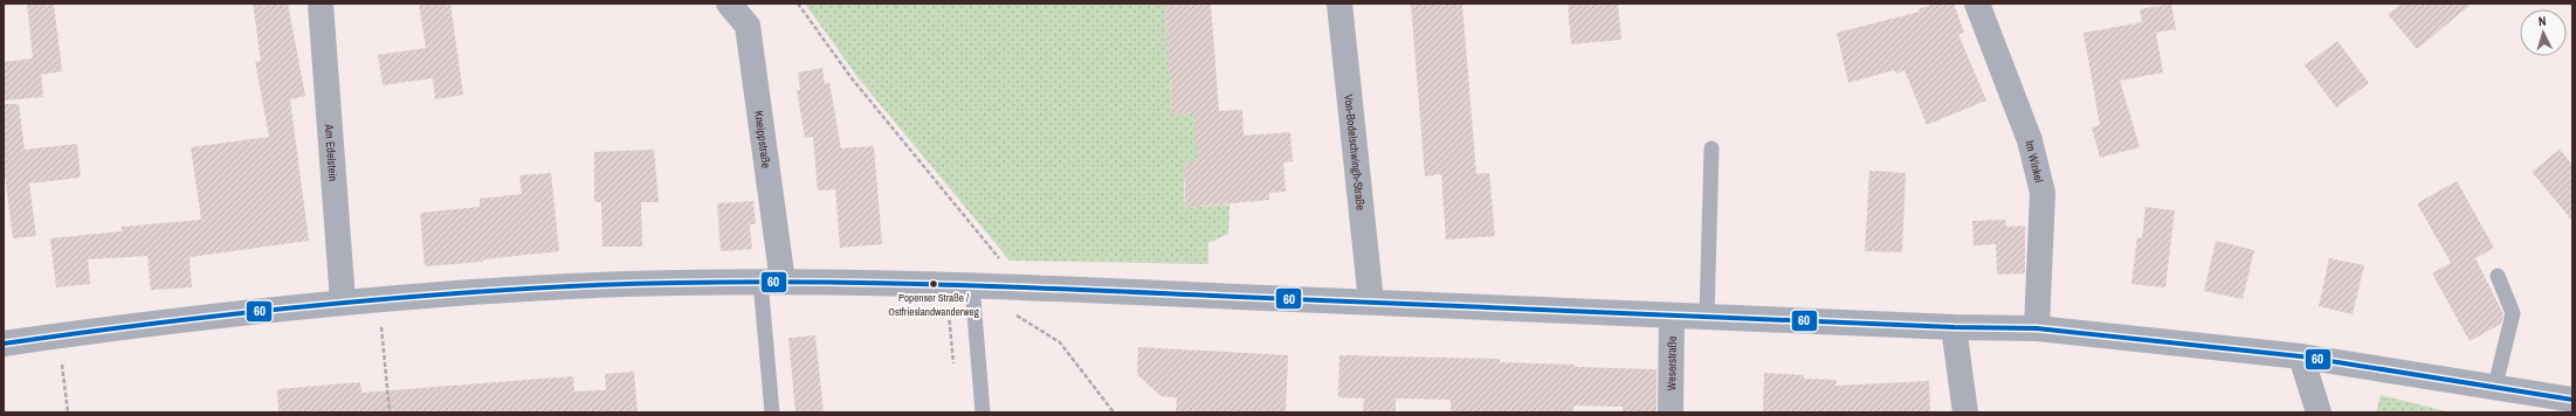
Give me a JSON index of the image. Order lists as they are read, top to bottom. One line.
{"streets":{"street":["Kneippstraße","Am Edelstein","Von-Bodelschwingh-Straße","Im Winkel","Weserstraße"]},"places":["Popenser Straße / Ostfrieslandwanderweg"],"lines":["transit line 60"],"north":"top"}
